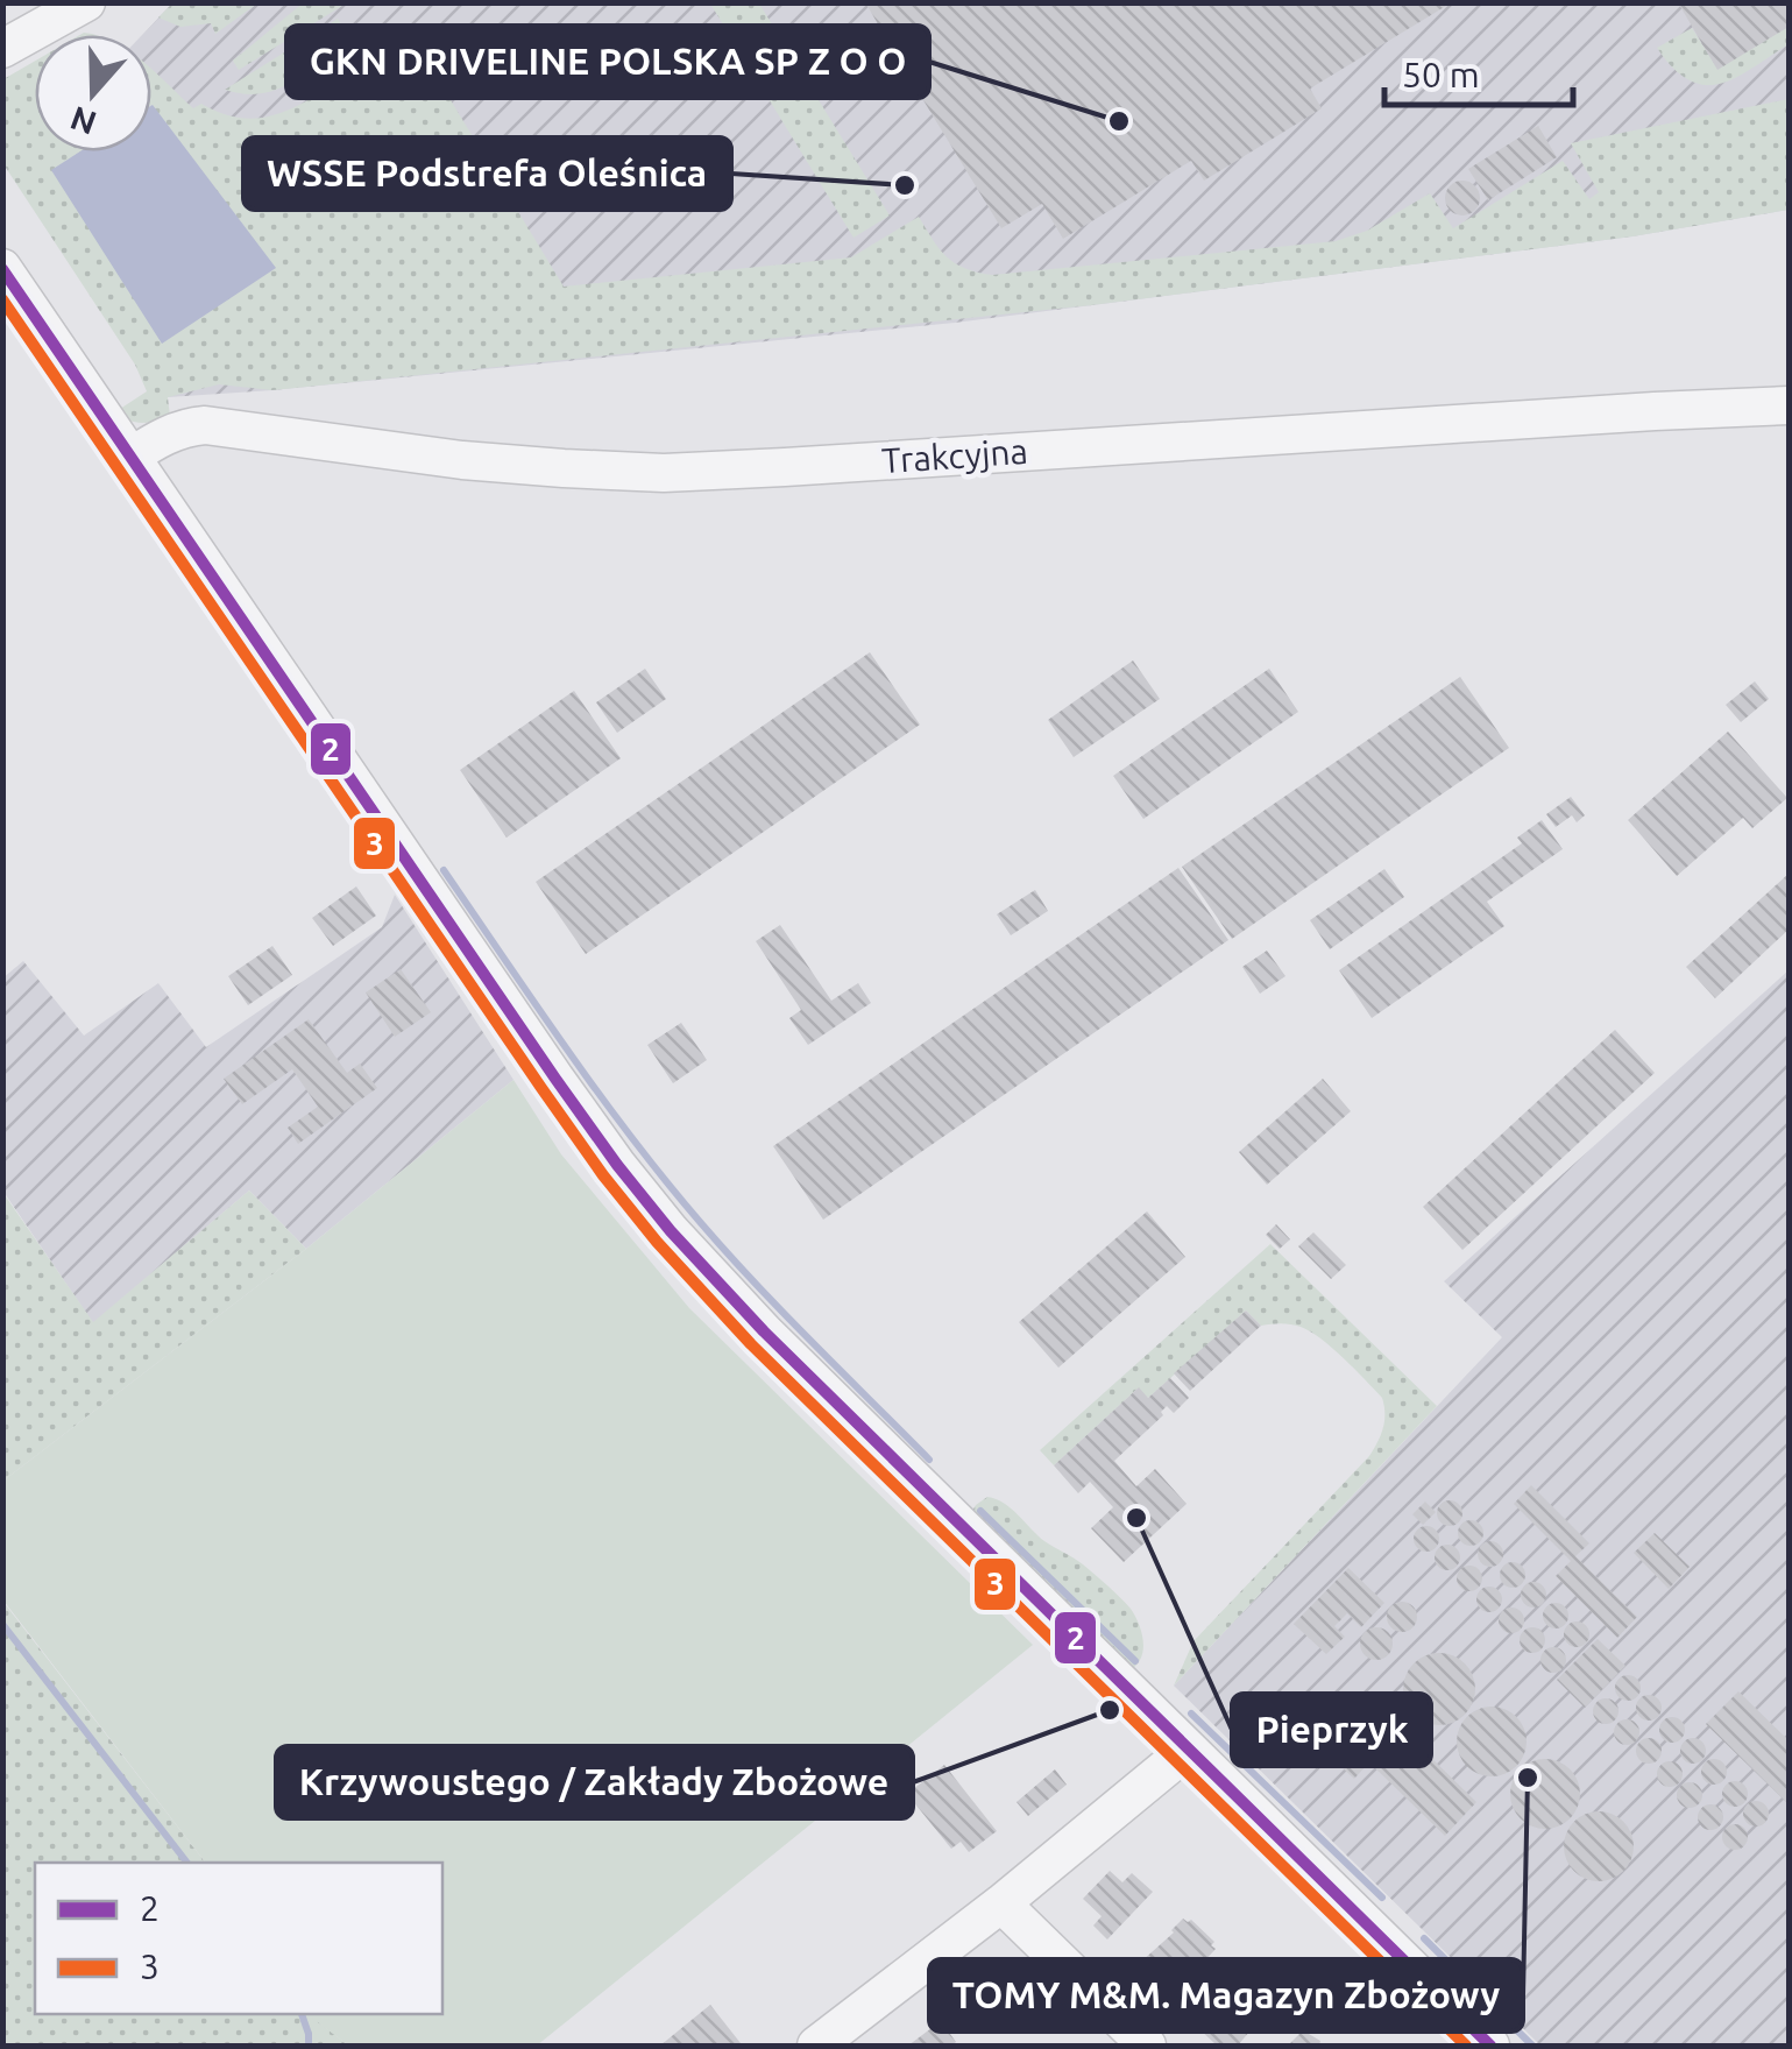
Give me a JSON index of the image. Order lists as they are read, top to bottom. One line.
{"streets":{"street":["Trakcyjna"]},"places":["GKN DRIVELINE POLSKA SP Z O O","WSSE Podstrefa Oleśnica","Pieprzyk","Krzywoustego / Zakłady Zbożowe","TOMY M&M. Magazyn Zbożowy"],"lines":["transit line 2","transit line 3"],"legend":["2","3"],"scale_bar":"50 m","north":"bottom"}
